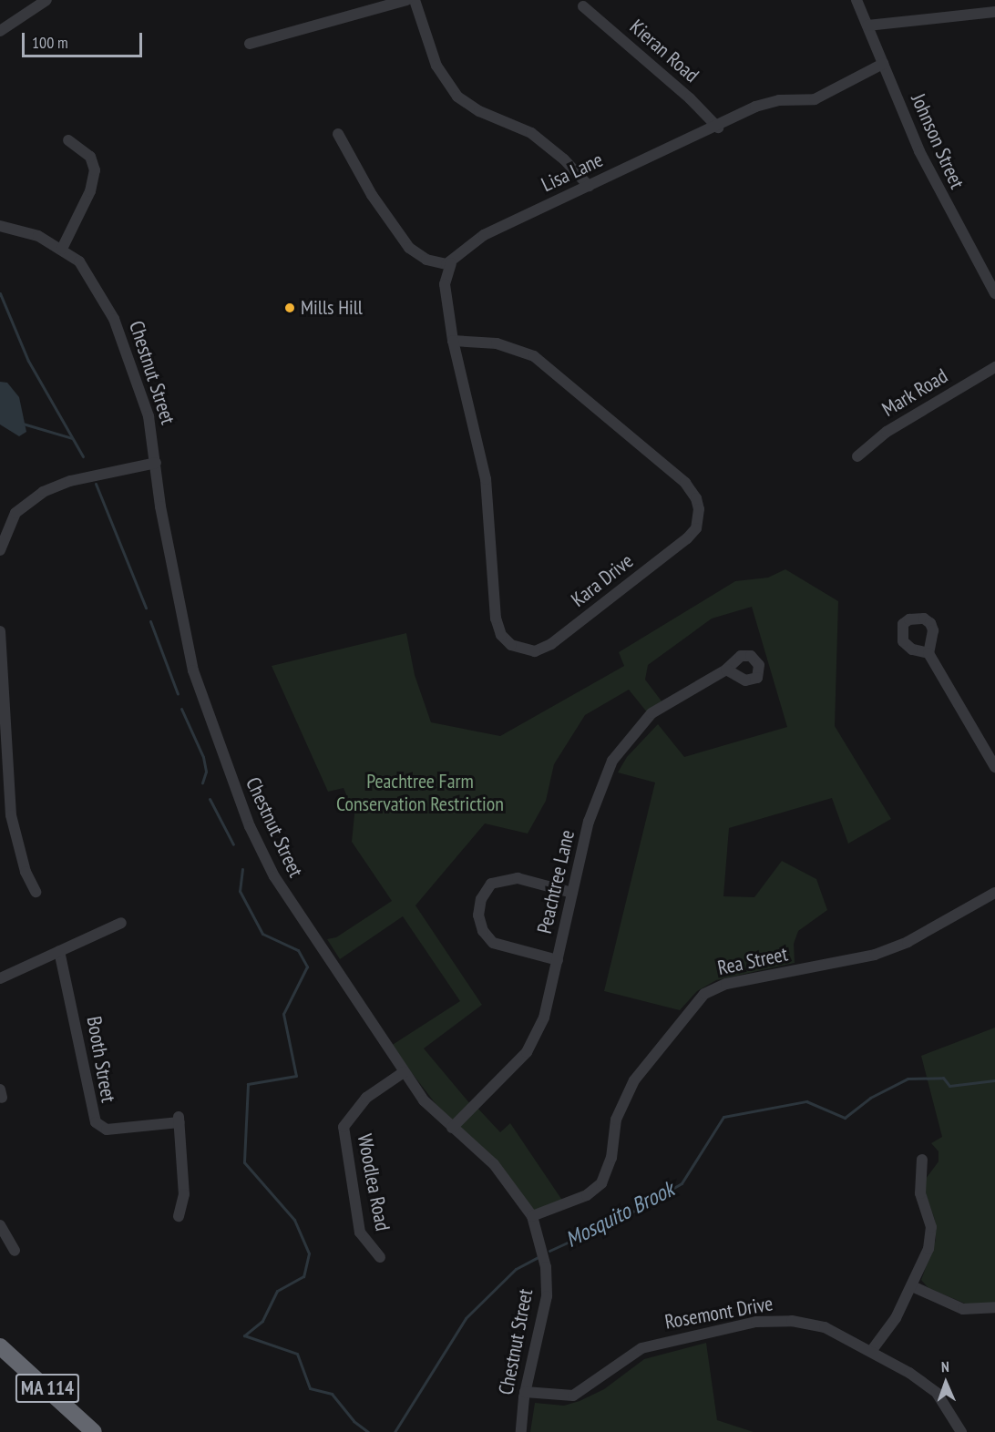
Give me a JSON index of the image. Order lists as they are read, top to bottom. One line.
{"streets":{"highway":["MA 114"],"street":["Kieran Road","Johnson Street","Lisa Lane","Chestnut Street","Mark Road","Kara Drive","Peachtree Lane","Rea Street","Booth Street","Woodlea Road","Rosemont Drive"]},"crossings":[["Kieran Road","Lisa Lane"],["Johnson Street","Lisa Lane"],["Lisa Lane","Kara Drive"],["Chestnut Street","Peachtree Lane"],["Chestnut Street","Rea Street"],["Chestnut Street","Woodlea Road"],["Chestnut Street","Rosemont Drive"]],"water":["Mosquito Brook"],"parks":["Peachtree Farm Conservation Restriction"],"places":["Mills Hill"],"scale_bar":"100 m","north":"top"}
